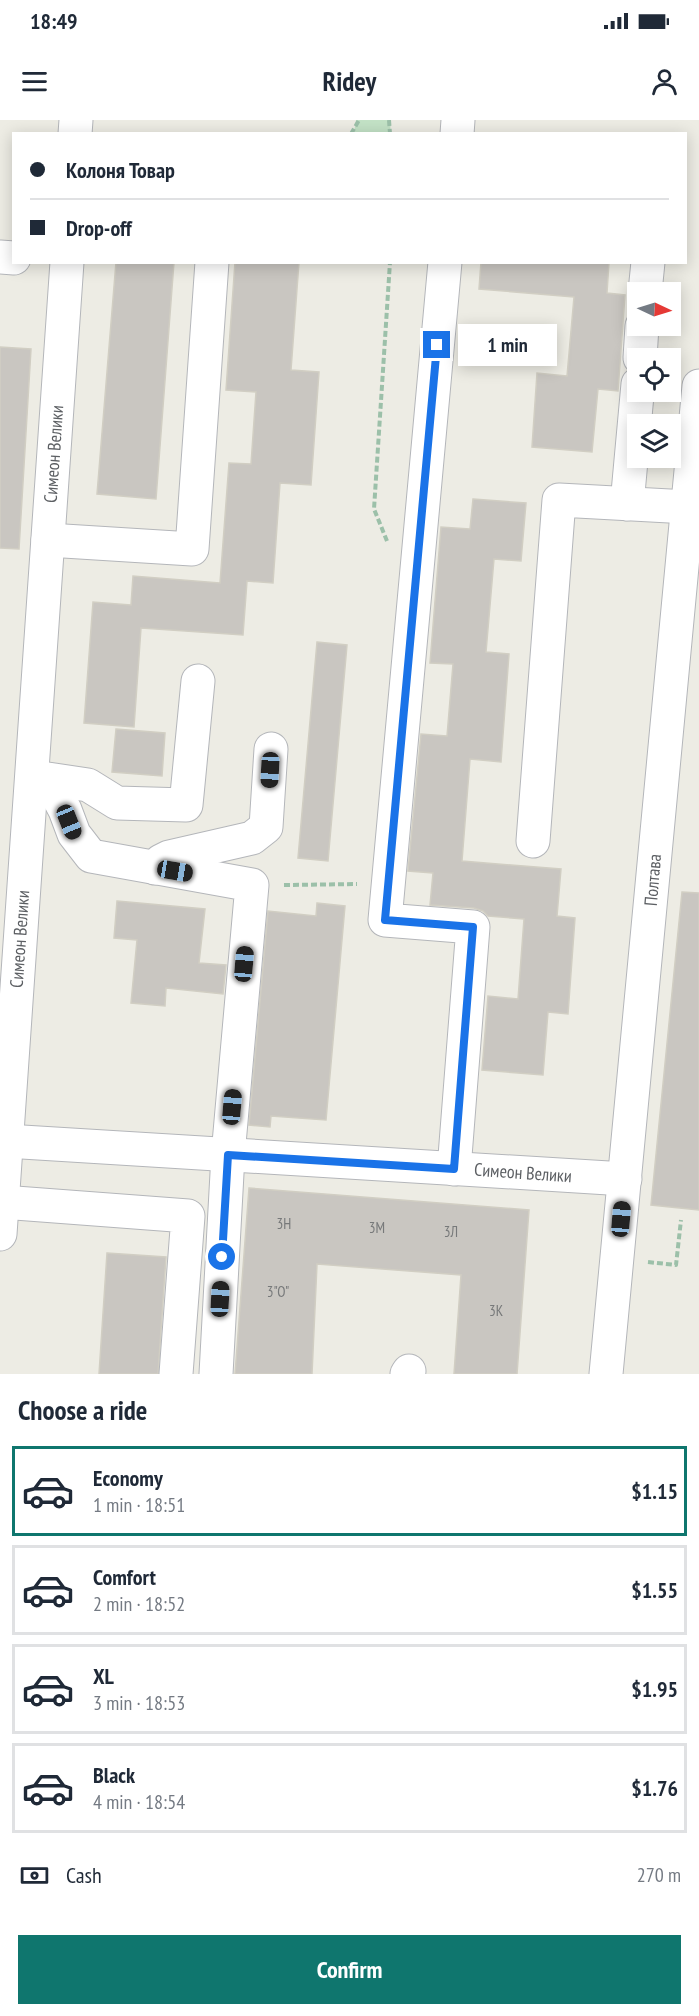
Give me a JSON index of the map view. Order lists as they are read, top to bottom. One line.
{"streets":{"street":["Симеон Велики","Полтава"]},"crossings":[["Симеон Велики","Полтава"]],"house_numbers":["3Н","3М","3Л","3\"О\"","3К"],"north":"right","page":{"status":"18:49","header":"Ridey","banner":["Колоня Товар","Drop-off"],"bubble":"1 min","heading":"Choose a ride","list":[{"name":"Economy","note":"1 min · 18:51","value":"$1.15"},{"name":"Comfort","note":"2 min · 18:52","value":"$1.55"},{"name":"XL","note":"3 min · 18:53","value":"$1.95"},{"name":"Black","note":"4 min · 18:54","value":"$1.76"}],"pay":["Cash","270 m"],"buttons":"Confirm"}}
